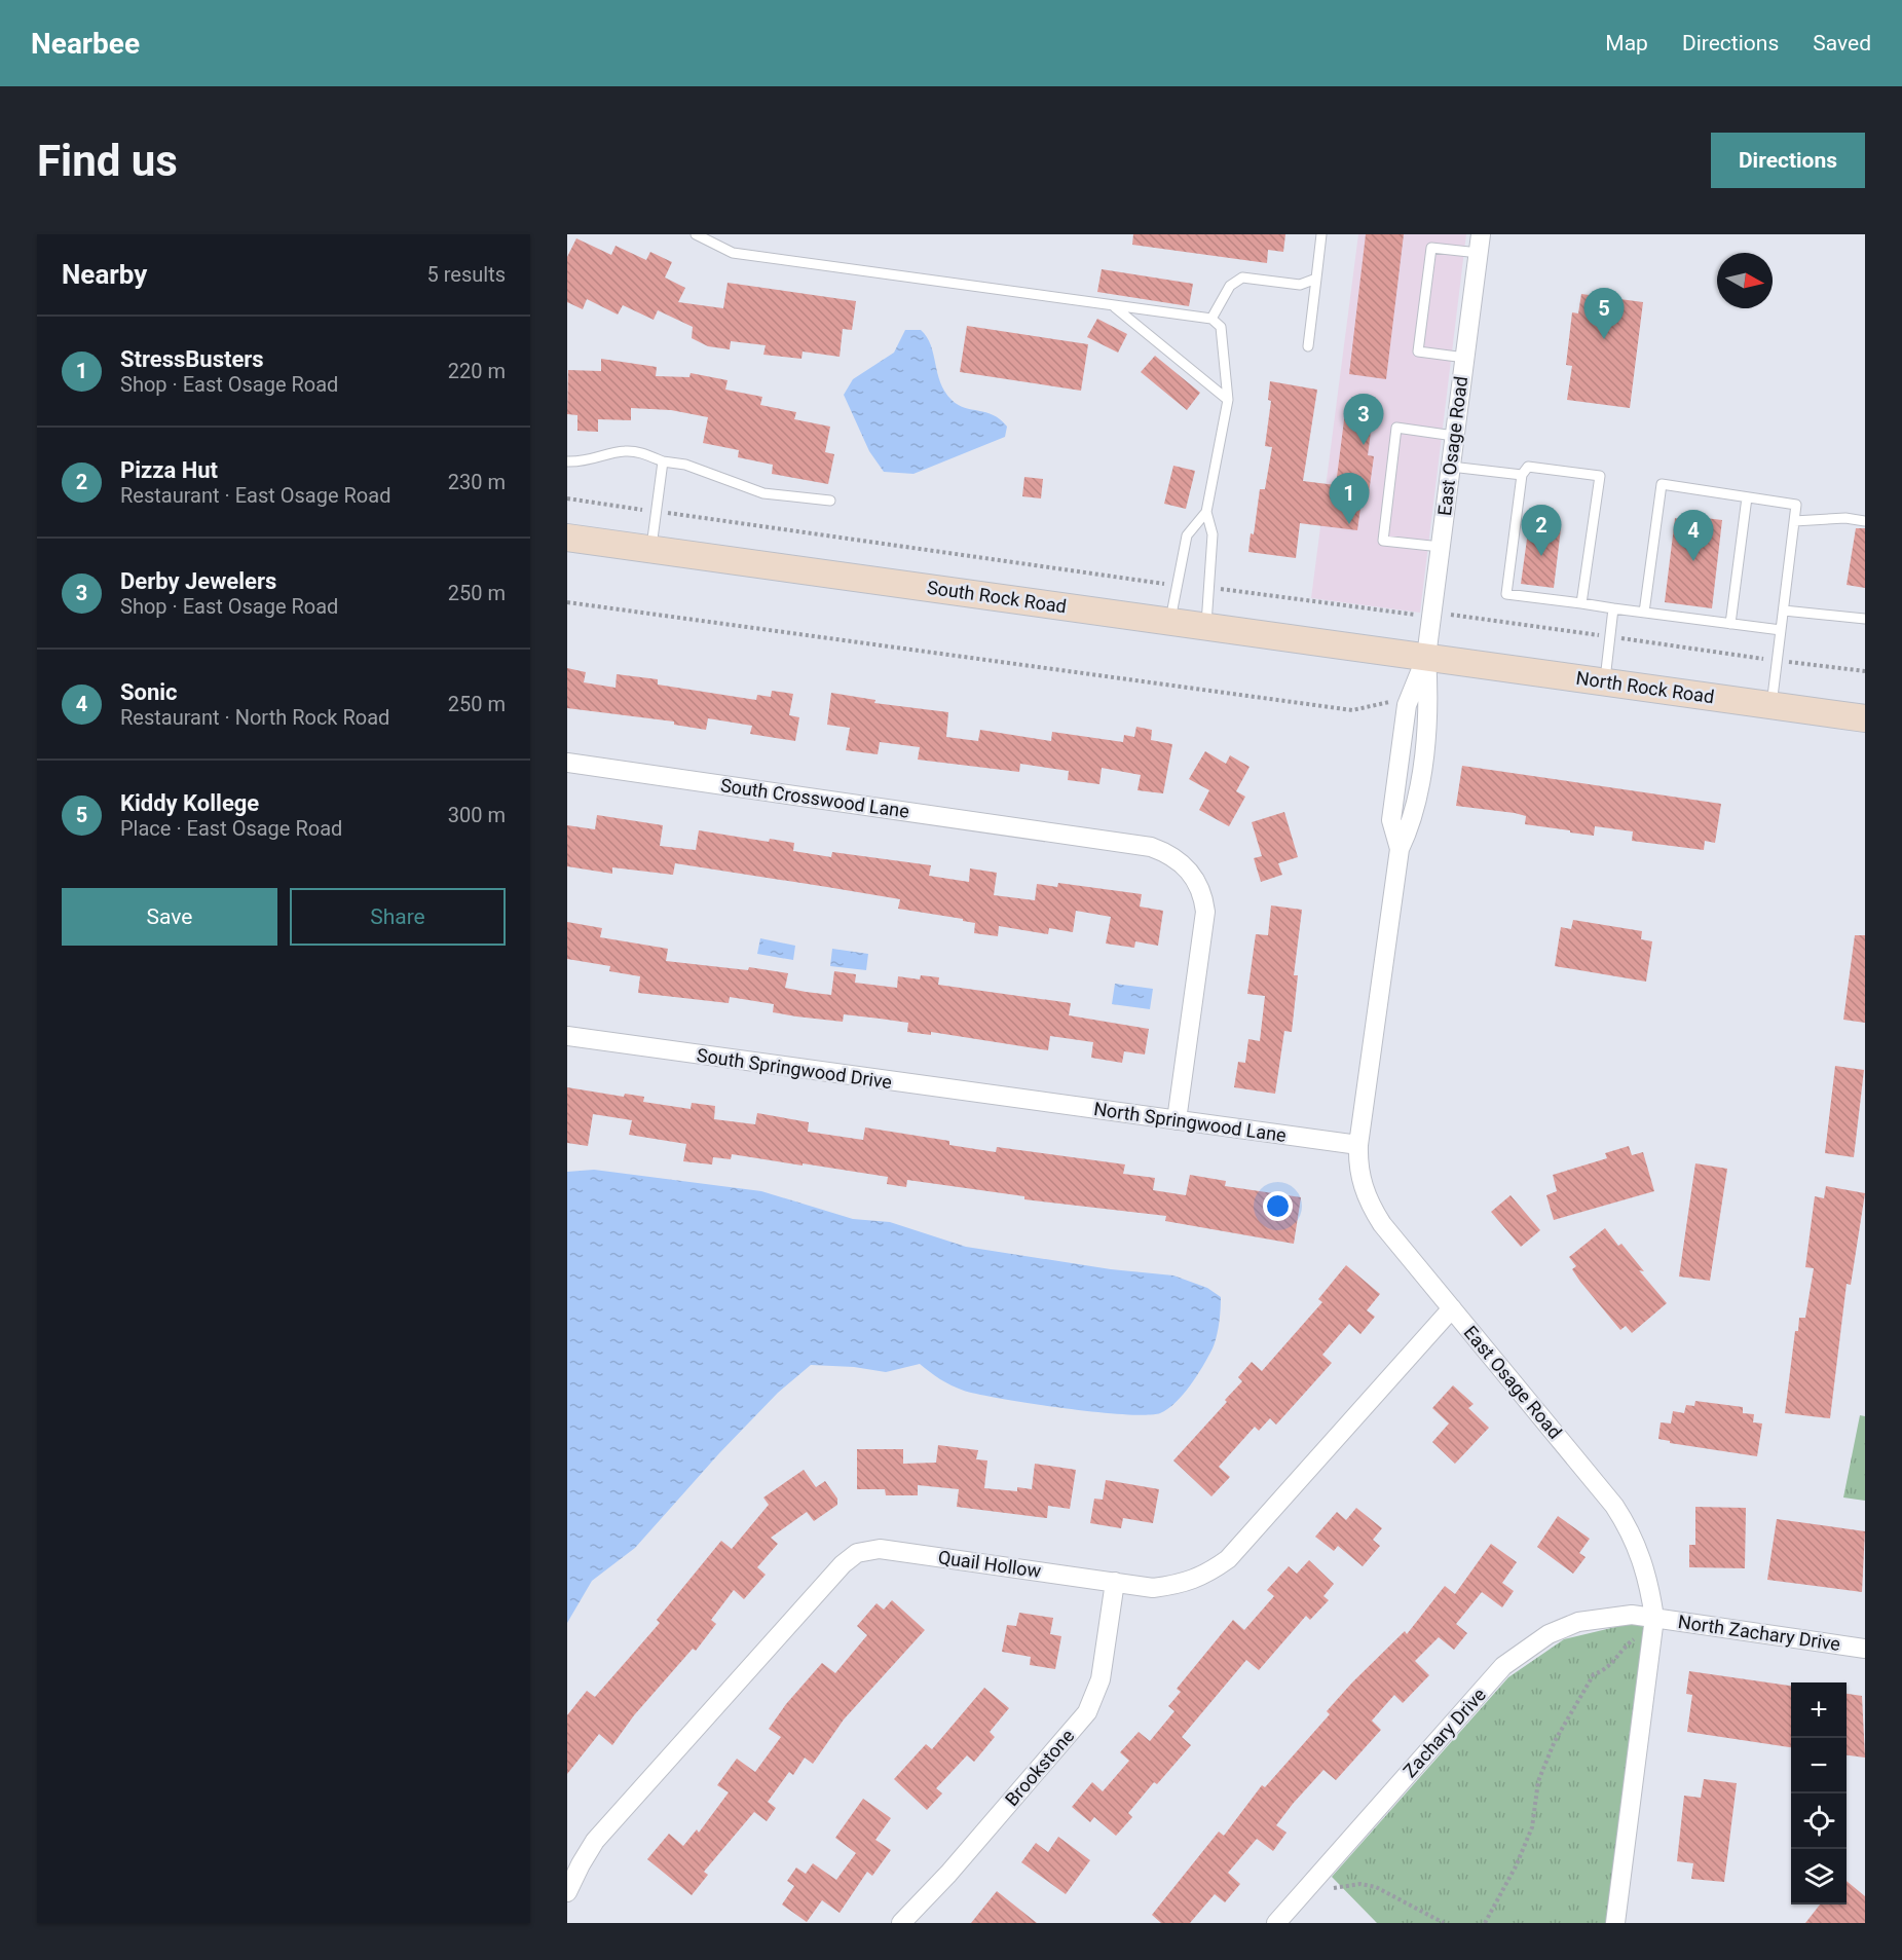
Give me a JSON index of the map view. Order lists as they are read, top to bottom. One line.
{"streets":{"main road":["South Rock Road","North Rock Road"],"street":["East Osage Road","South Crosswood Lane","South Springwood Drive","North Springwood Lane","Quail Hollow","North Zachary Drive","Zachary Drive","Brookstone"]},"crossings":[["East Osage Road","South Rock Road"],["East Osage Road","North Rock Road"],["East Osage Road","North Springwood Lane"],["East Osage Road","Quail Hollow"],["East Osage Road","North Zachary Drive"],["East Osage Road","Zachary Drive"],["South Rock Road","North Rock Road"],["South Crosswood Lane","North Springwood Lane"],["South Springwood Drive","North Springwood Lane"],["Quail Hollow","Brookstone"],["North Zachary Drive","Zachary Drive"]],"north":"right","page":{"header":"Nearbee","nav":["Map","Directions","Saved"],"buttons":["Directions",["Save","Share"]],"title":"Find us","heading":["Nearby","5 results"],"pins":["5","3","1","2","4"],"list":[{"mark":"1","name":"StressBusters","note":"Shop · East Osage Road","value":"220 m"},{"mark":"2","name":"Pizza Hut","note":"Restaurant · East Osage Road","value":"230 m"},{"mark":"3","name":"Derby Jewelers","note":"Shop · East Osage Road","value":"250 m"},{"mark":"4","name":"Sonic","note":"Restaurant · North Rock Road","value":"250 m"},{"mark":"5","name":"Kiddy Kollege","note":"Place · East Osage Road","value":"300 m"}],"map_buttons":["+","−"]}}
